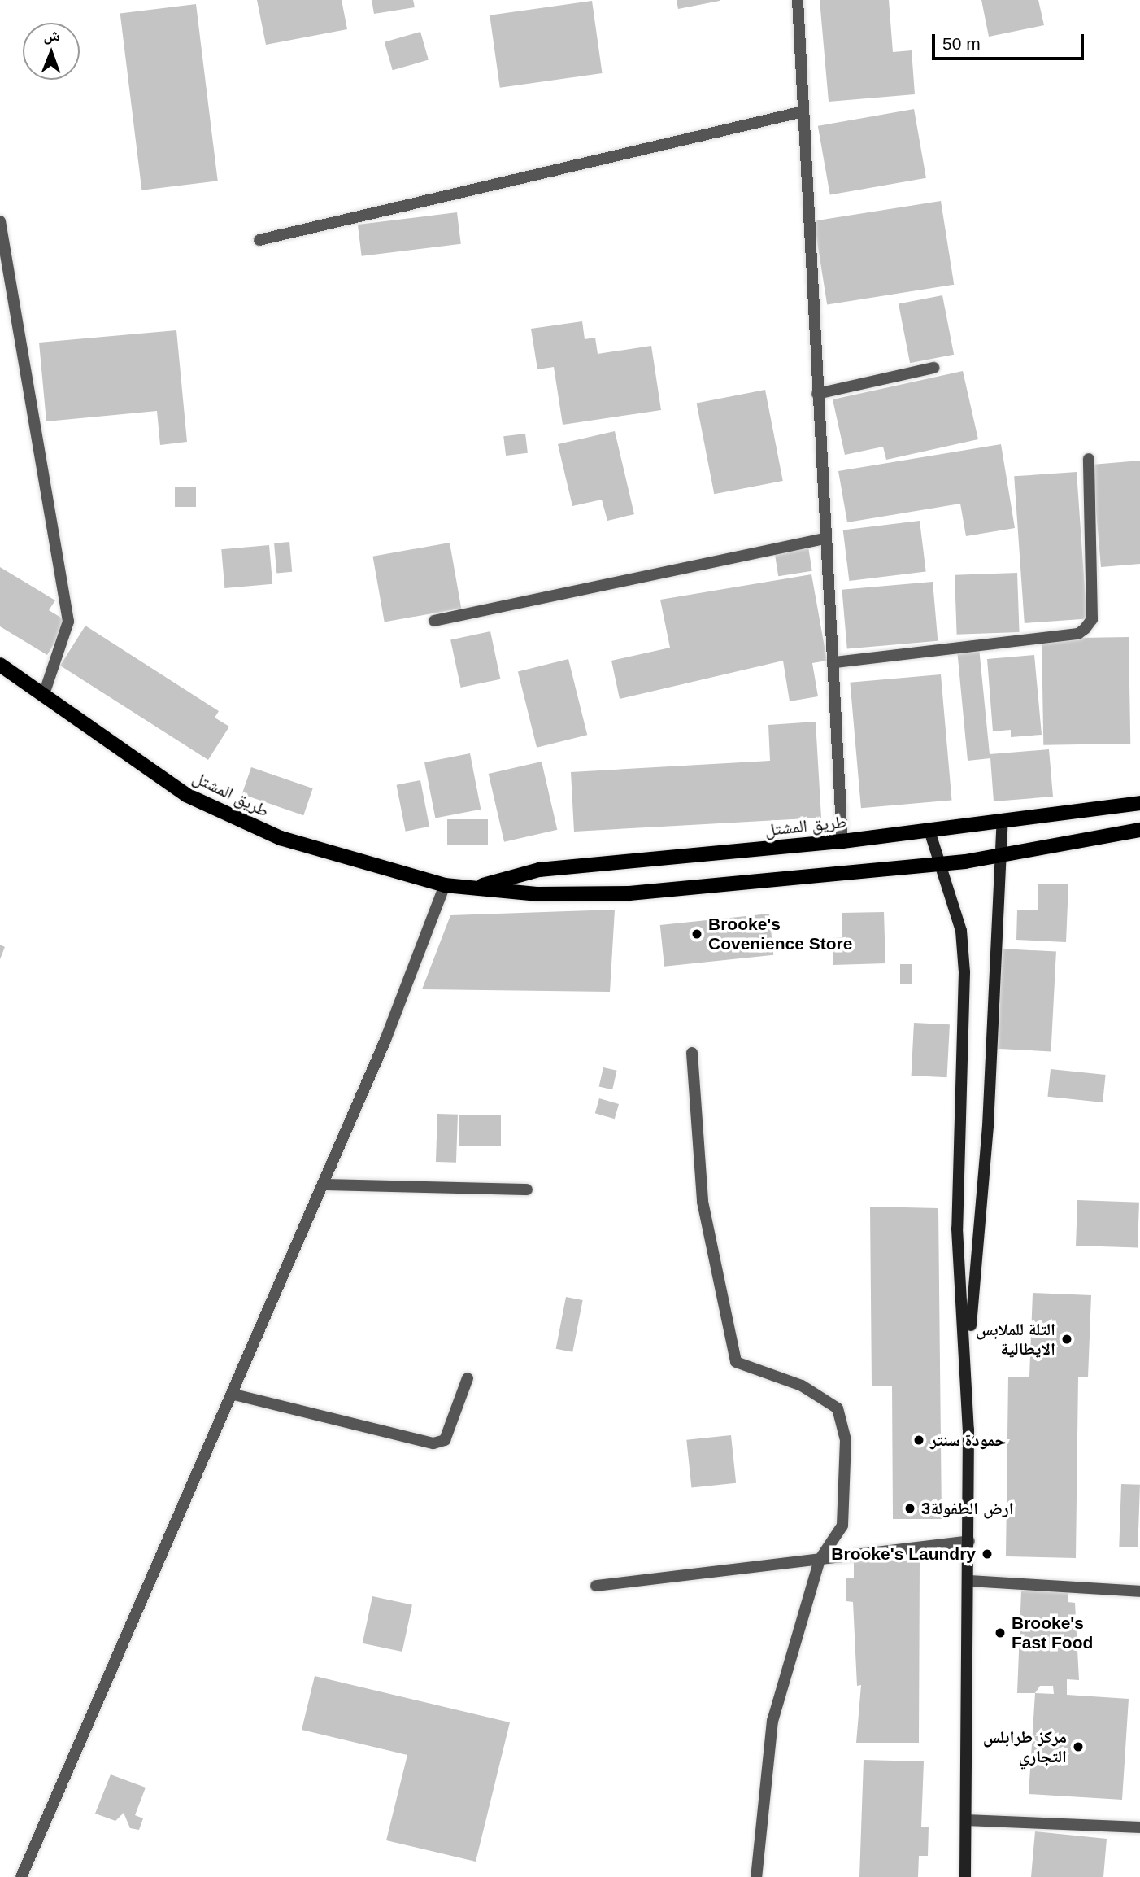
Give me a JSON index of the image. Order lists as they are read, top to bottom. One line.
{"streets":{"main road":["طريق المشتل"]},"places":["Brooke's Covenience Store","التلة للملابس الايطالية","حمودة سنتر","ارض الطفولة3","Brooke's Laundry","Brooke's Fast Food","مركز طرابلس التجاري"],"scale_bar":"50 m","north":"top"}
